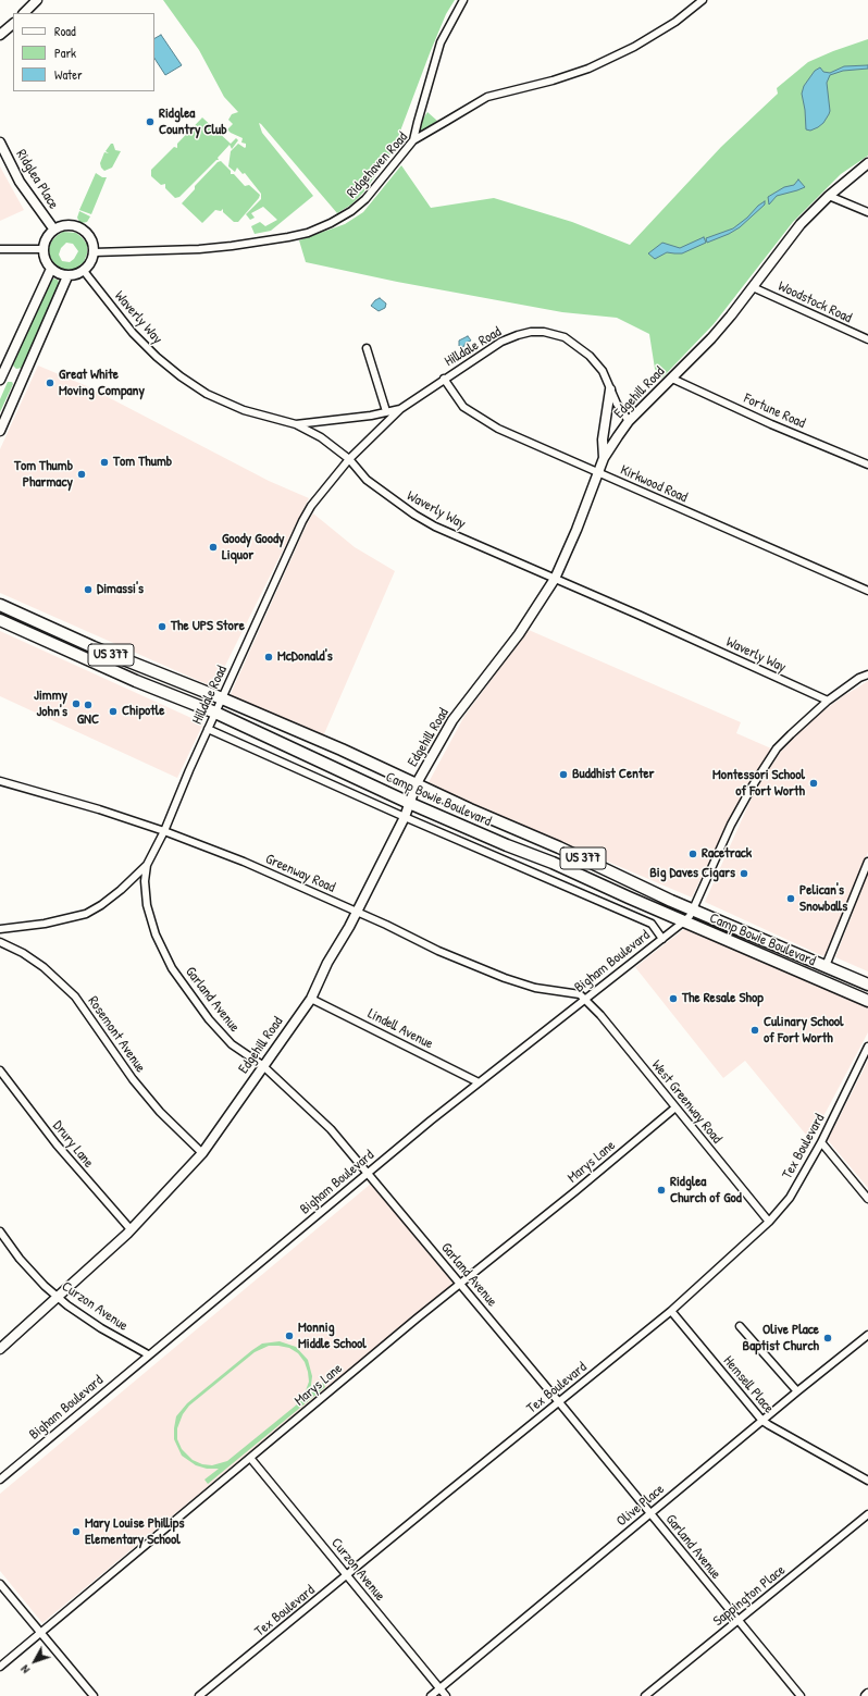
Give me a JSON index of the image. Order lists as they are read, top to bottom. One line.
{"streets":{"main road":["US 377","Camp Bowie Boulevard"],"street":["Ridgehaven Road","Ridglea Place","Woodstock Road","Waverly Way","Hilldale Road","Edgehill Road","Fortune Road","Kirkwood Road","Greenway Road","Bigham Boulevard","Garland Avenue","Lindell Avenue","Rosemont Avenue","West Greenway Road","Drury Lane","Tex Boulevard","Marys Lane","Curzon Avenue","Hemsell Place","Olive Place","Sappington Place"]},"crossings":[["Ridgehaven Road","Ridglea Place"],["Ridgehaven Road","Waverly Way"],["Ridglea Place","Waverly Way"],["Woodstock Road","Edgehill Road"],["Waverly Way","Hilldale Road"],["Waverly Way","Edgehill Road"],["Waverly Way","Bigham Boulevard"],["Hilldale Road","Edgehill Road"],["Hilldale Road","Kirkwood Road"],["Hilldale Road","Camp Bowie Boulevard"],["Hilldale Road","Greenway Road"],["Hilldale Road","Garland Avenue"],["Edgehill Road","Fortune Road"],["Edgehill Road","Kirkwood Road"],["Edgehill Road","Camp Bowie Boulevard"],["Edgehill Road","Greenway Road"],["Edgehill Road","Garland Avenue"],["Edgehill Road","Lindell Avenue"],["Edgehill Road","Rosemont Avenue"],["Edgehill Road","Drury Lane"],["Edgehill Road","Curzon Avenue"],["Camp Bowie Boulevard","Bigham Boulevard"],["Greenway Road","Bigham Boulevard"],["Greenway Road","West Greenway Road"],["Bigham Boulevard","Garland Avenue"],["Bigham Boulevard","Lindell Avenue"],["Bigham Boulevard","West Greenway Road"],["Bigham Boulevard","Curzon Avenue"],["Garland Avenue","Tex Boulevard"],["Garland Avenue","Marys Lane"],["Garland Avenue","Olive Place"],["Garland Avenue","Sappington Place"],["West Greenway Road","Tex Boulevard"],["West Greenway Road","Marys Lane"],["Tex Boulevard","Curzon Avenue"],["Tex Boulevard","Hemsell Place"],["Marys Lane","Curzon Avenue"],["Curzon Avenue","Olive Place"],["Hemsell Place","Olive Place"]],"places":["Ridglea Country Club","Great White Moving Company","Tom Thumb","Tom Thumb Pharmacy","Goody Goody Liquor","Dimassi's","The UPS Store","McDonald's","Jimmy John's","GNC","Chipotle","Buddhist Center","Montessori School of Fort Worth","Racetrack","Big Daves Cigars","Pelican's Snowballs","The Resale Shop","Culinary School of Fort Worth","Ridglea Church of God","Monnig Middle School","Olive Place Baptist Church","Mary Louise Phillips Elementary School"],"legend":["Road","Park","Water"],"north":"bottom left"}
